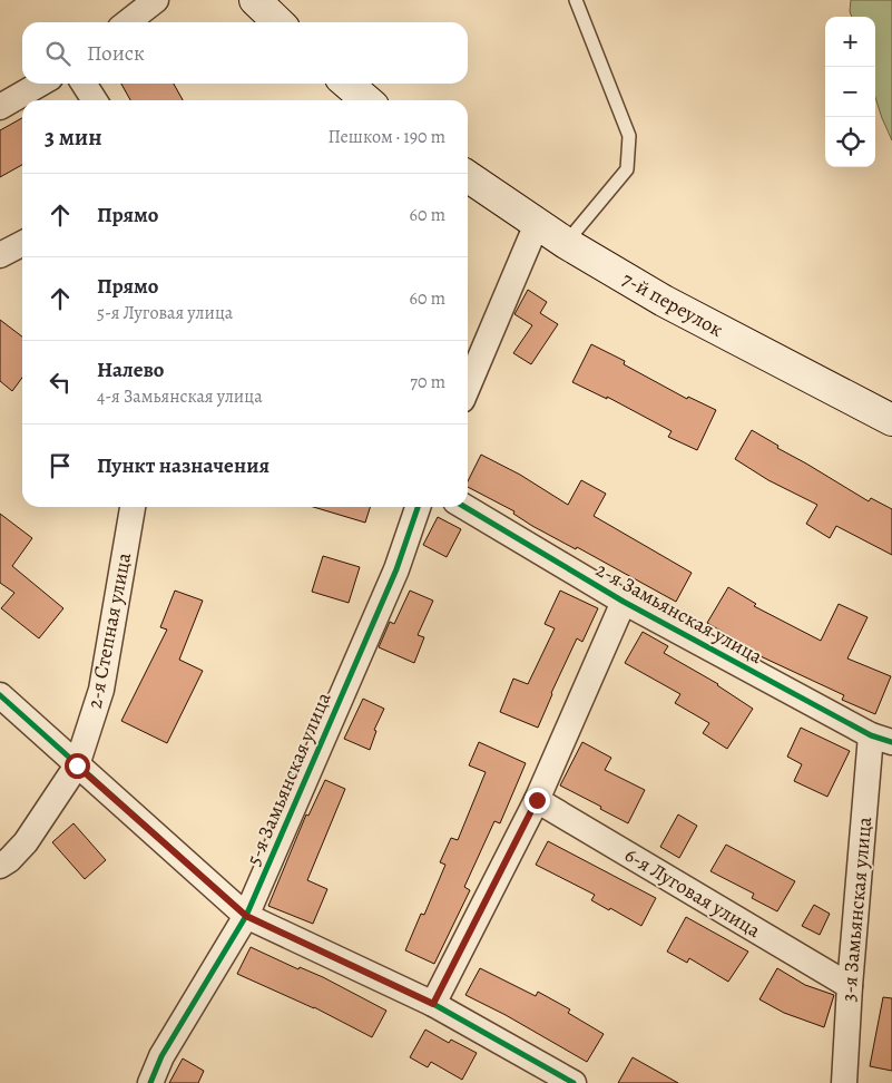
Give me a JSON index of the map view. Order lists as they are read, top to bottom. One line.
{"streets":{"street":["7-й переулок","2-я Замьянская улица","2-я Степная улица","5-я Замьянская улица","6-я Луговая улица","3-я Замьянская улица"]},"crossings":[["2-я Замьянская улица","3-я Замьянская улица"],["6-я Луговая улица","3-я Замьянская улица"]],"page":{"map_buttons":["+","−"],"search":"Поиск","heading":["3 мин","Пешком · 190 m"],"list":[["Прямо","60 m"],["Прямо","5-я Луговая улица","60 m"],["Налево","4-я Замьянская улица","70 m"],"Пункт назначения"]}}
